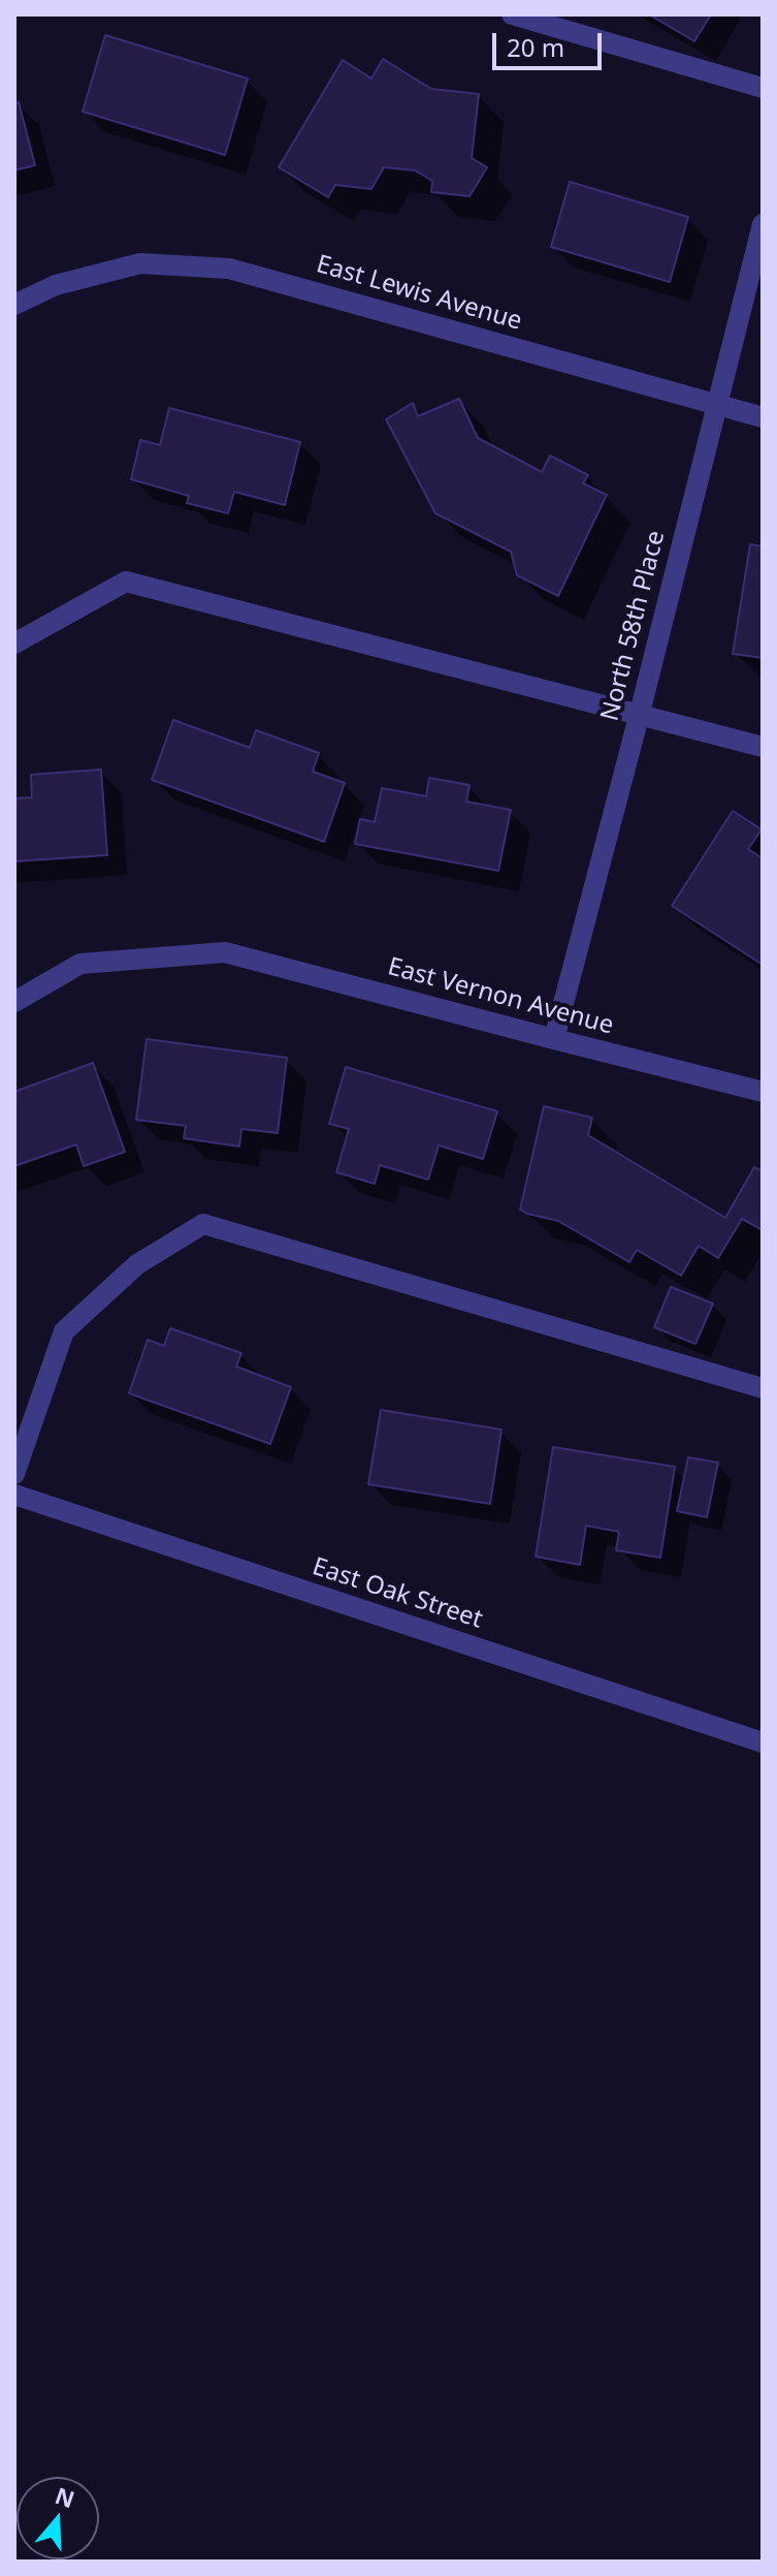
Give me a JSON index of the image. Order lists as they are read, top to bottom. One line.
{"streets":{"street":["East Lewis Avenue","North 58th Place","East Vernon Avenue","East Oak Street"]},"crossings":[["East Lewis Avenue","North 58th Place"],["North 58th Place","East Vernon Avenue"]],"scale_bar":"20 m","north":"top"}
